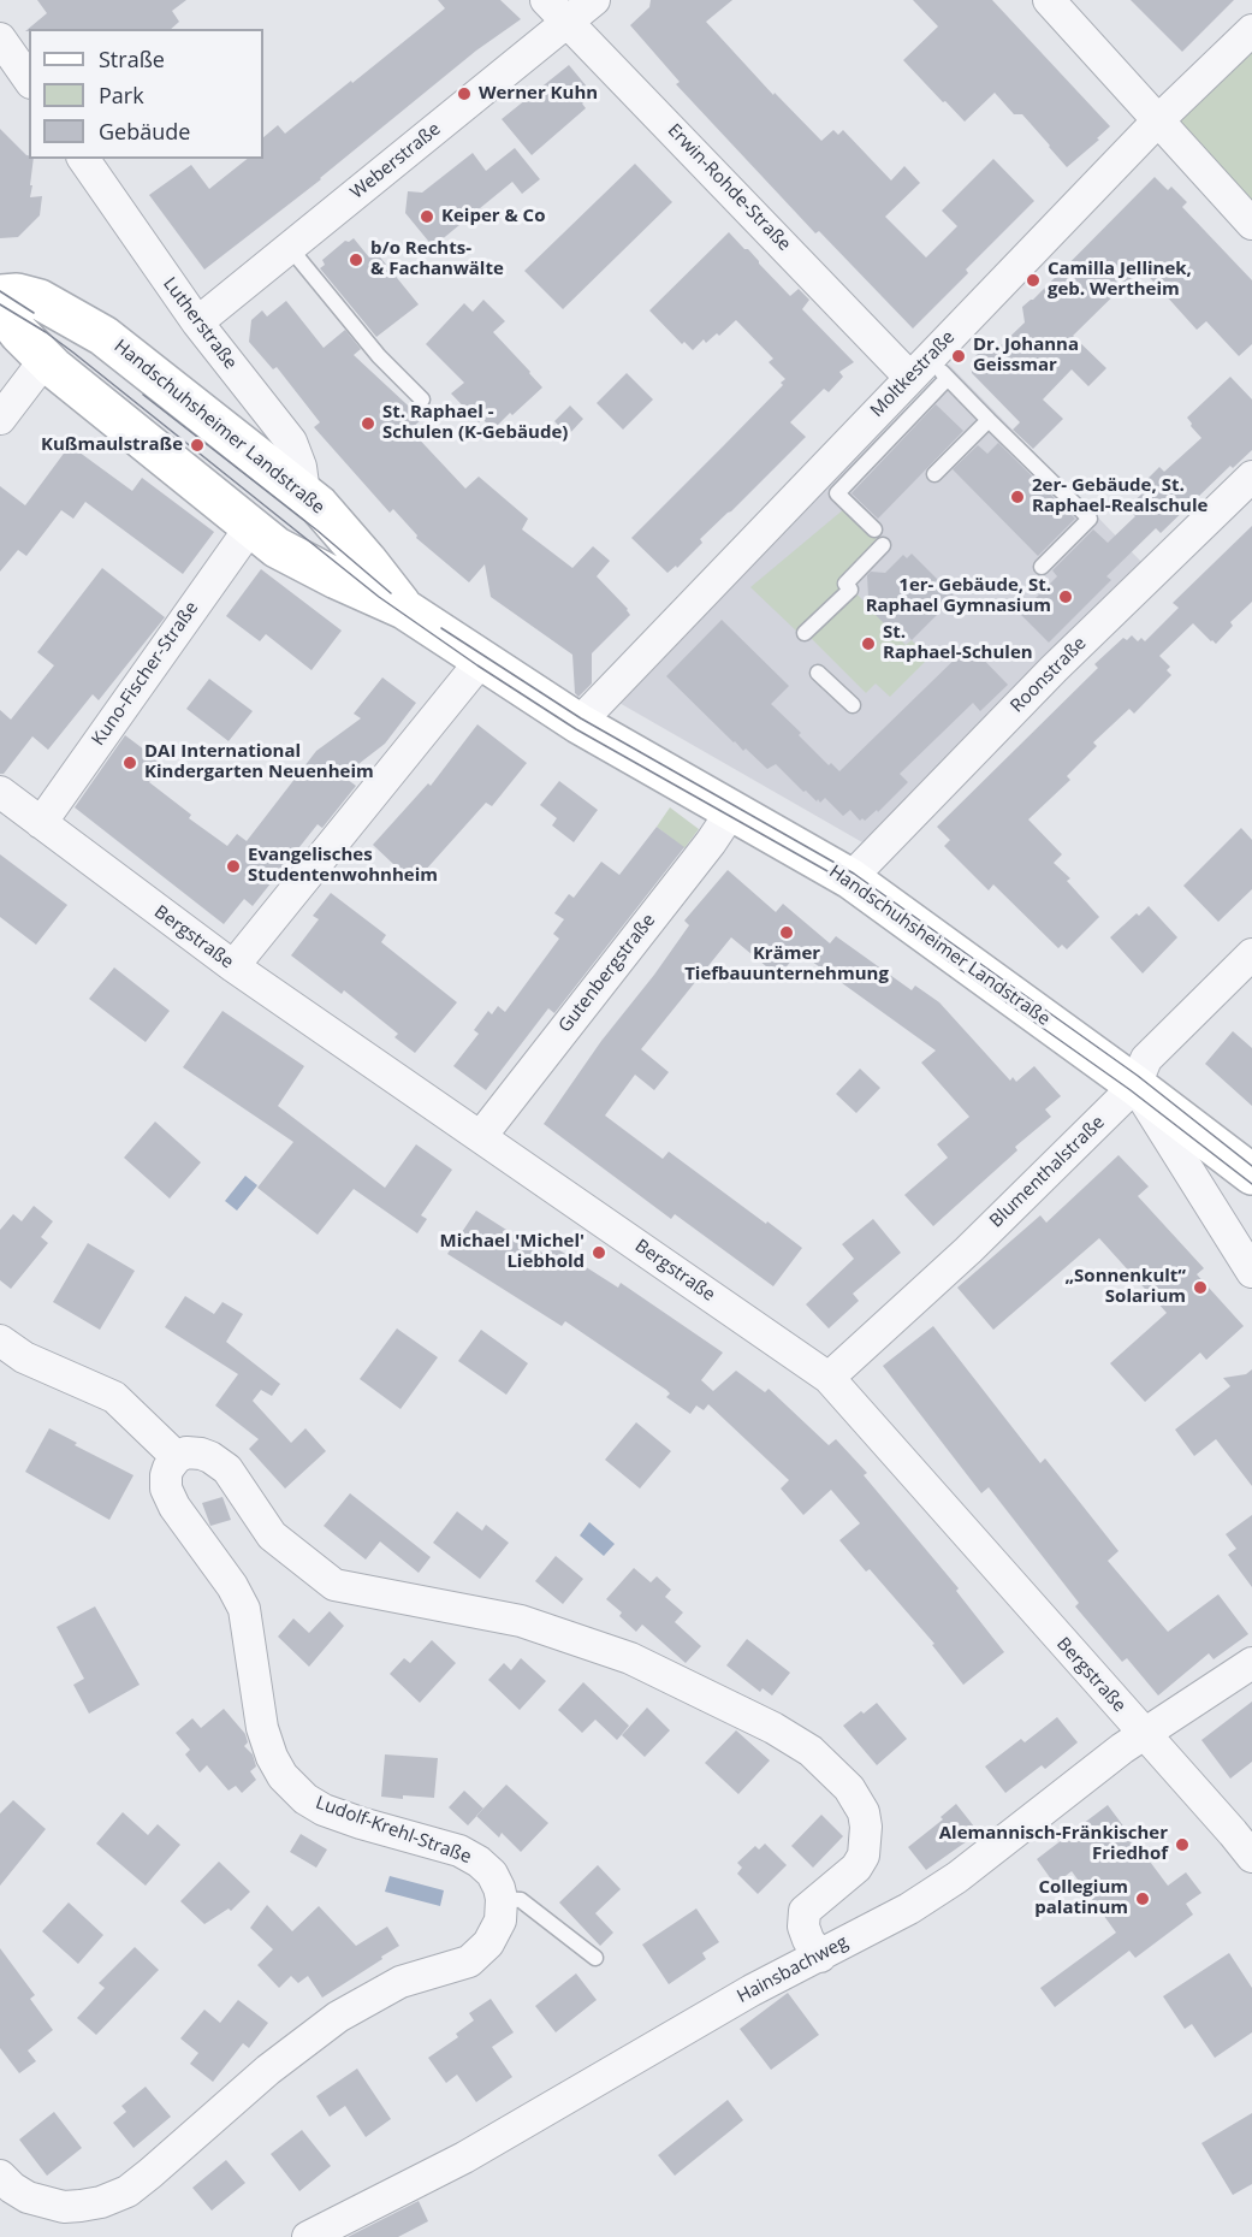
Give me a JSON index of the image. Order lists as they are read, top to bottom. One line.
{"streets":{"main road":["Handschuhsheimer Landstraße"],"street":["Weberstraße","Erwin-Rohde-Straße","Lutherstraße","Moltkestraße","Kuno-Fischer-Straße","Roonstraße","Bergstraße","Gutenbergstraße","Blumenthalstraße","Ludolf-Krehl-Straße","Hainsbachweg"]},"crossings":[["Weberstraße","Erwin-Rohde-Straße"],["Weberstraße","Lutherstraße"],["Erwin-Rohde-Straße","Moltkestraße"],["Lutherstraße","Handschuhsheimer Landstraße"],["Moltkestraße","Handschuhsheimer Landstraße"],["Handschuhsheimer Landstraße","Kuno-Fischer-Straße"],["Handschuhsheimer Landstraße","Roonstraße"],["Handschuhsheimer Landstraße","Gutenbergstraße"],["Handschuhsheimer Landstraße","Blumenthalstraße"],["Kuno-Fischer-Straße","Bergstraße"],["Bergstraße","Gutenbergstraße"],["Bergstraße","Blumenthalstraße"],["Bergstraße","Hainsbachweg"]],"places":["Werner Kuhn","Keiper & Co","b/o Rechts- & Fachanwälte","Camilla Jellinek, geb. Wertheim","Dr. Johanna Geissmar","St. Raphael - Schulen (K-Gebäude)","Kußmaulstraße","2er- Gebäude, St. Raphael-Realschule","1er- Gebäude, St. Raphael Gymnasium","St. Raphael-Schulen","DAI International Kindergarten Neuenheim","Evangelisches Studentenwohnheim","Krämer Tiefbauunternehmung","Michael 'Michel' Liebhold","„Sonnenkult“ Solarium","Alemannisch-Fränkischer Friedhof","Collegium palatinum"],"legend":["Straße","Park","Gebäude"]}
